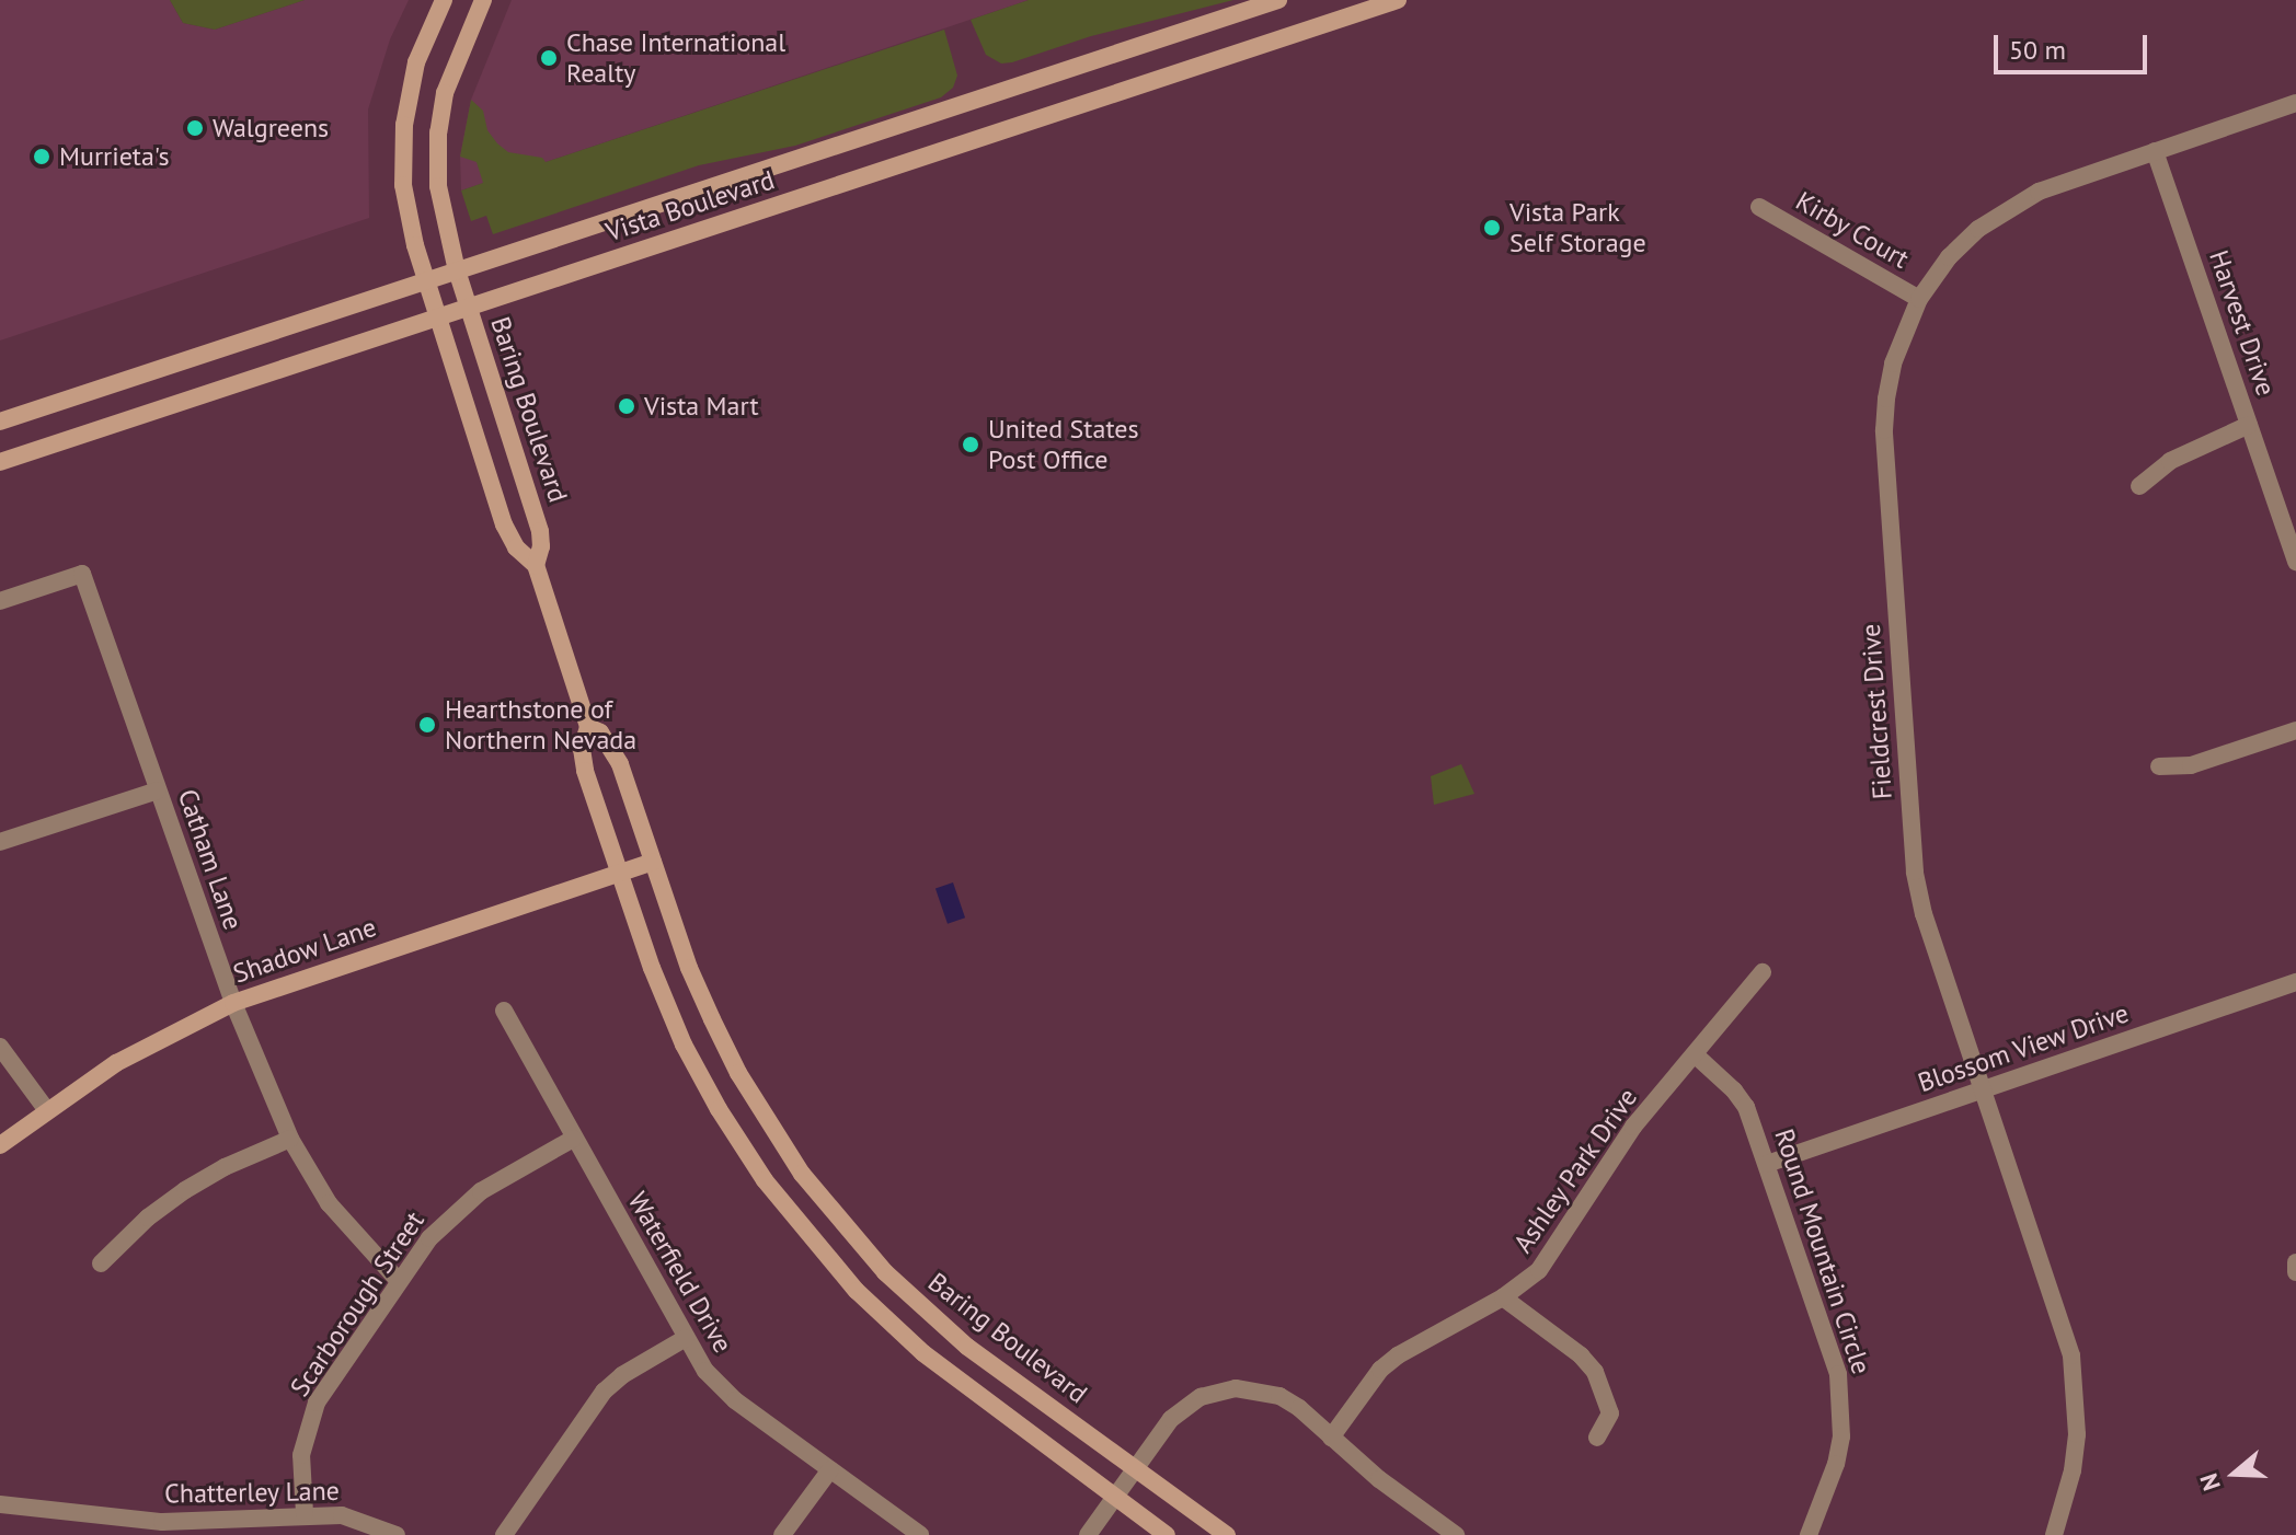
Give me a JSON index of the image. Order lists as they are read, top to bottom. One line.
{"streets":{"main road":["Vista Boulevard","Baring Boulevard","Shadow Lane"],"street":["Kirby Court","Harvest Drive","Fieldcrest Drive","Catham Lane","Blossom View Drive","Ashley Park Drive","Round Mountain Circle","Waterfield Drive","Scarborough Street","Chatterley Lane"]},"crossings":[["Vista Boulevard","Baring Boulevard"],["Kirby Court","Fieldcrest Drive"],["Harvest Drive","Fieldcrest Drive"],["Baring Boulevard","Shadow Lane"],["Fieldcrest Drive","Blossom View Drive"],["Catham Lane","Shadow Lane"],["Catham Lane","Scarborough Street"],["Blossom View Drive","Round Mountain Circle"],["Ashley Park Drive","Round Mountain Circle"],["Waterfield Drive","Scarborough Street"],["Scarborough Street","Chatterley Lane"]],"places":["Chase International Realty","Walgreens","Murrieta's","Vista Park Self Storage","Vista Mart","United States Post Office","Hearthstone of Northern Nevada"],"scale_bar":"50 m","north":"left"}
